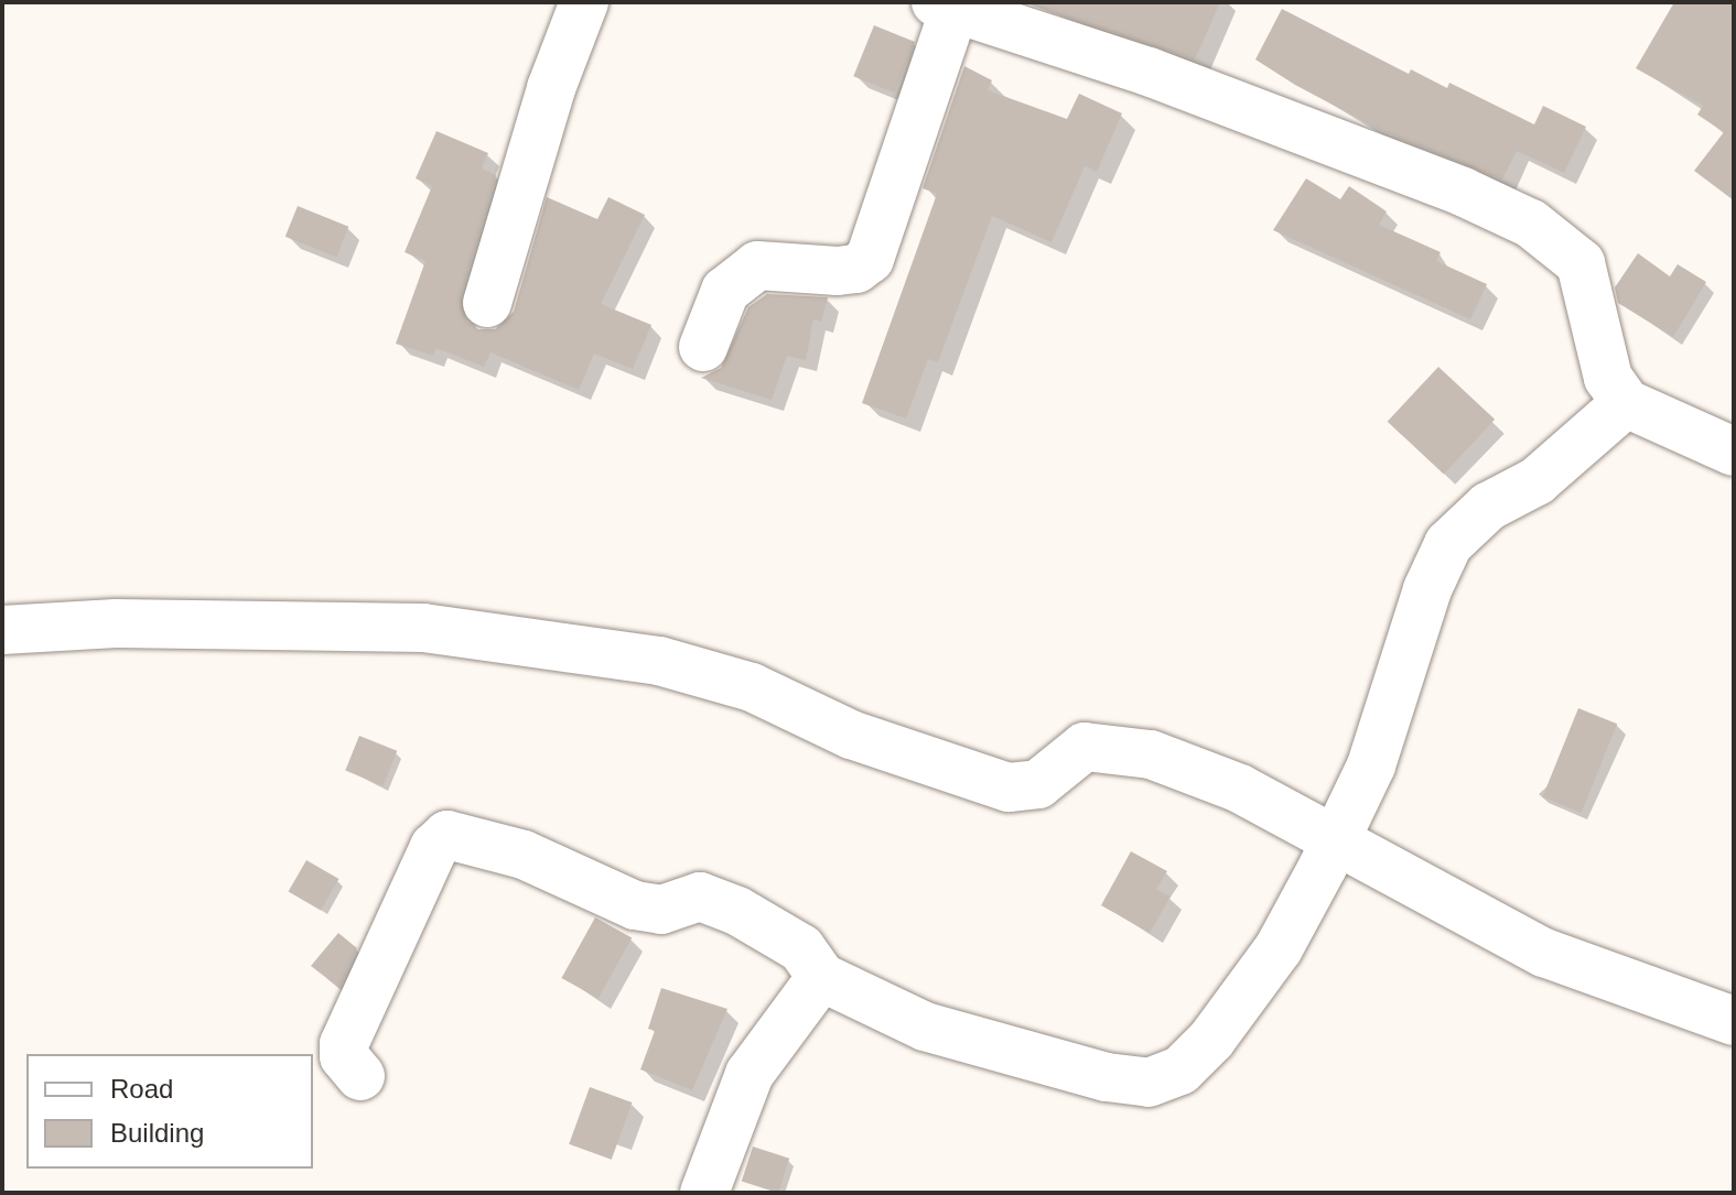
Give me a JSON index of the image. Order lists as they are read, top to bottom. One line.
{"legend":["Road","Building"]}
